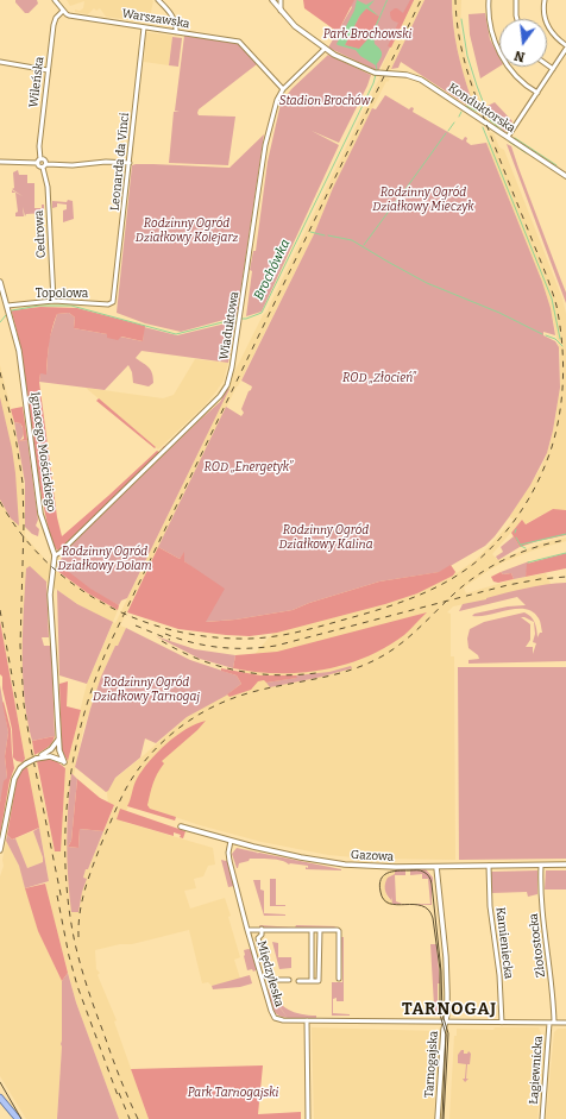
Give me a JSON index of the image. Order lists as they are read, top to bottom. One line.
{"streets":{"street":["Warszawska","Wileńska","Konduktorska","Leonarda da Vinci","Cedrowa","Topolowa","Wiaduktowa","Ignacego Mościckiego","Gazowa","Kamieniecka","Złotostocka","Międzyleska","Tarnogajska","Łagiewnicka"]},"crossings":[["Warszawska","Wileńska"],["Warszawska","Leonarda da Vinci"],["Warszawska","Wiaduktowa"],["Konduktorska","Wiaduktowa"],["Leonarda da Vinci","Topolowa"],["Cedrowa","Topolowa"],["Topolowa","Ignacego Mościckiego"],["Wiaduktowa","Ignacego Mościckiego"],["Gazowa","Kamieniecka"],["Gazowa","Złotostocka"],["Gazowa","Międzyleska"],["Gazowa","Tarnogajska"],["Kamieniecka","Międzyleska"],["Złotostocka","Międzyleska"],["Złotostocka","Łagiewnicka"],["Międzyleska","Tarnogajska"],["Międzyleska","Łagiewnicka"]],"districts":["TARNOGAJ"],"water":["Brochówka"],"parks":["Park Brochowski","Stadion Brochów","Rodzinny Ogród Działkowy Mieczyk","Rodzinny Ogród Działkowy Kolejarz","ROD „Złocień”","ROD „Energetyk”","Rodzinny Ogród Działkowy Kalina","Rodzinny Ogród Działkowy Dolam","Rodzinny Ogród Działkowy Tarnogaj","Park Tarnogajski"],"north":"bottom"}
